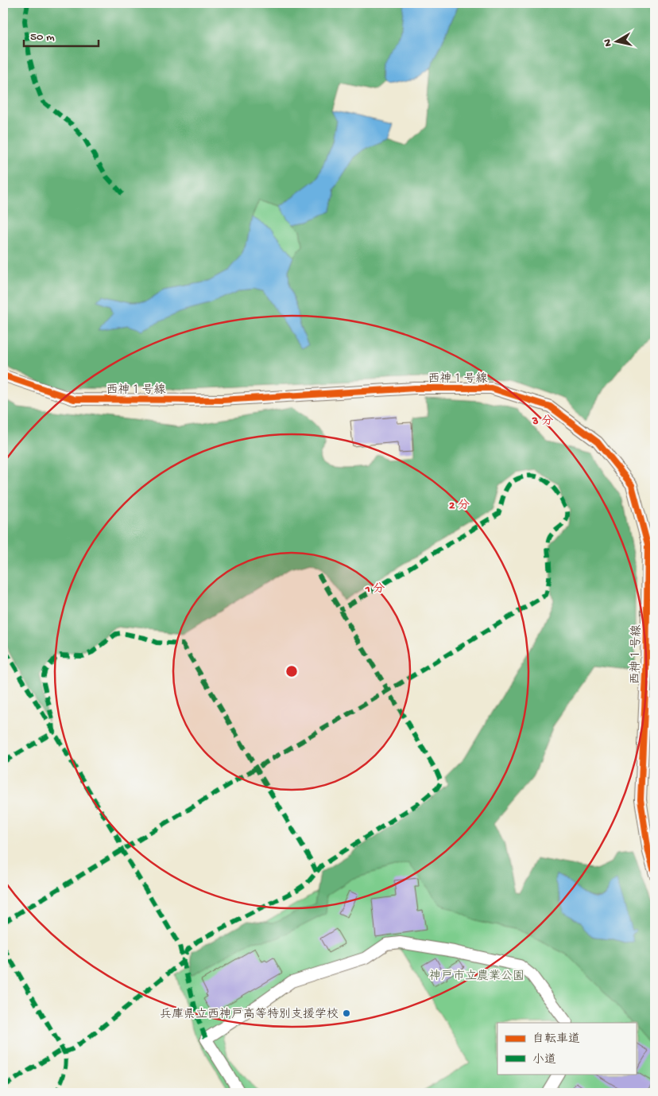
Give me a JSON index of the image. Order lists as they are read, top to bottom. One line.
{"streets":{"street":["西神１号線"]},"parks":["神戸市立農業公園"],"places":["兵庫県立西神戸高等特別支援学校"],"legend":["自転車道","小道"],"scale_bar":"50 m","north":"left","rings":["3 分","2 分","1 分"]}
